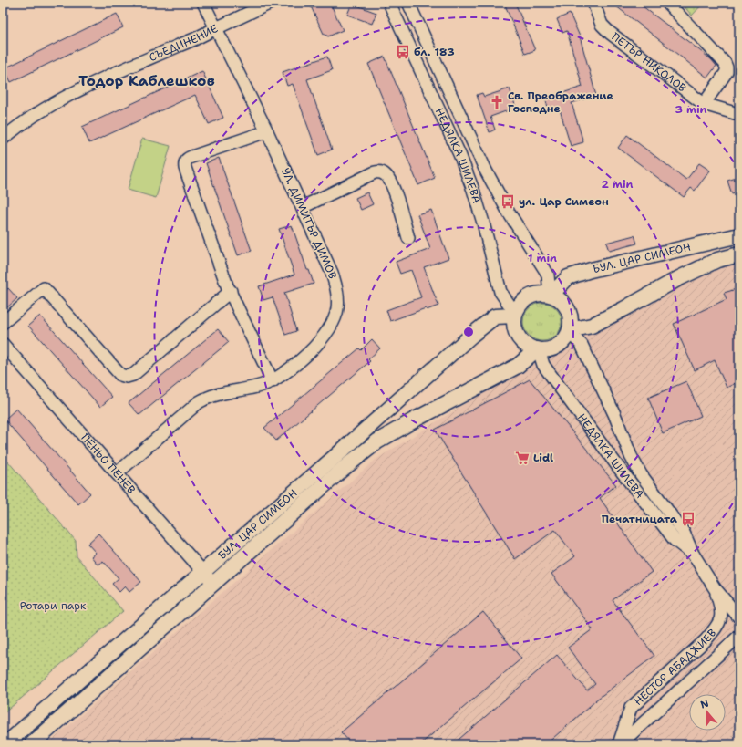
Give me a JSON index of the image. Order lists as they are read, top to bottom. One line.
{"streets":{"main road":["БУЛ. ЦАР СИМЕОН"],"street":["СЪЕДИНЕНИЕ","ПЕТЪР НИКОЛОВ","НЕДЯЛКА ШИЛЕВА","УЛ. ДИМИТЪР ДИМОВ","ПЕНЬО ПЕНЕВ","НЕСТОР АБАДЖИЕВ"]},"crossings":[["СЪЕДИНЕНИЕ","УЛ. ДИМИТЪР ДИМОВ"],["НЕДЯЛКА ШИЛЕВА","БУЛ. ЦАР СИМЕОН"],["НЕДЯЛКА ШИЛЕВА","НЕСТОР АБАДЖИЕВ"],["УЛ. ДИМИТЪР ДИМОВ","ПЕНЬО ПЕНЕВ"],["БУЛ. ЦАР СИМЕОН","ПЕНЬО ПЕНЕВ"]],"districts":["Тодор Каблешков"],"parks":["Ротари парк"],"places":{"bus stop":["бл. 183","ул. Цар Симеон","Печатницата"],"church":["Св. Преображение Господне"],"supermarket":["Lidl"]},"north":"top","rings":["3 min","2 min","1 min"]}
